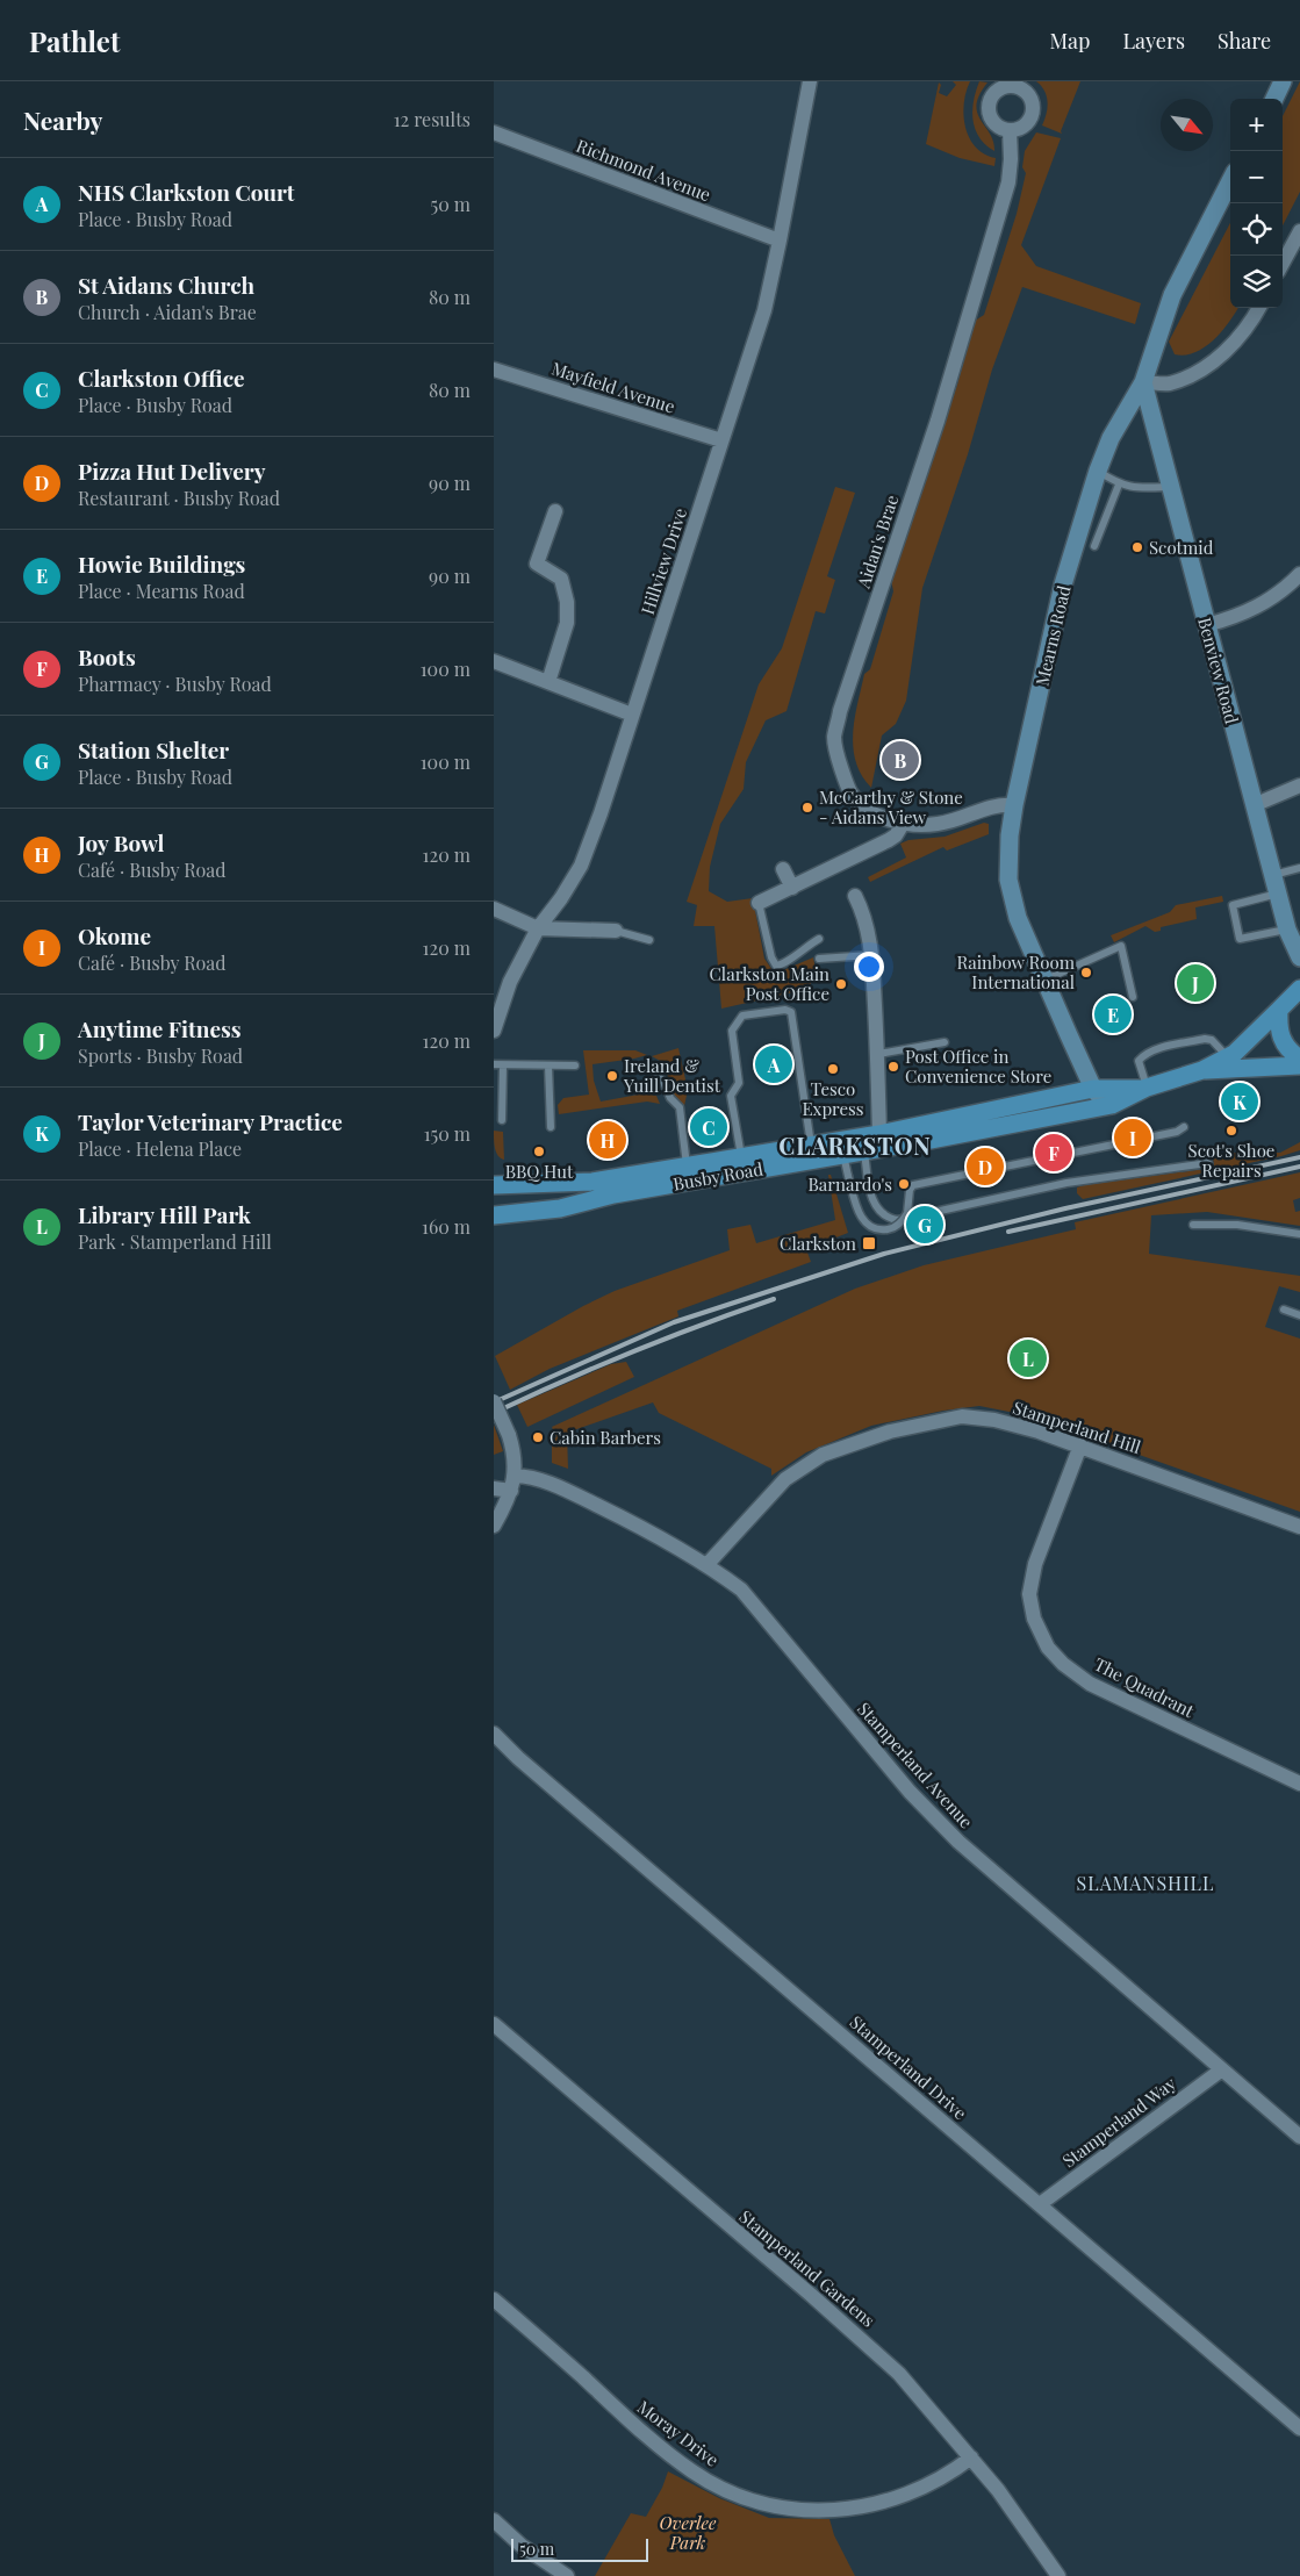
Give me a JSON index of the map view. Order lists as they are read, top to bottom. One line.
{"streets":{"main road":["Busby Road"],"street":["Richmond Avenue","Mayfield Avenue","Aidan's Brae","Hillview Drive","Mearns Road","Benview Road","Stamperland Hill","The Quadrant","Stamperland Avenue","Stamperland Drive","Stamperland Way","Stamperland Gardens","Moray Drive"]},"crossings":[["Richmond Avenue","Hillview Drive"],["Mayfield Avenue","Hillview Drive"],["Aidan's Brae","Mearns Road"],["Mearns Road","Benview Road"],["Mearns Road","Busby Road"],["Stamperland Hill","The Quadrant"],["Stamperland Hill","Stamperland Avenue"],["Stamperland Avenue","Stamperland Way"],["Stamperland Drive","Stamperland Way"],["Stamperland Gardens","Moray Drive"]],"districts":["CLARKSTON","SLAMANSHILL"],"parks":["Overlee Park"],"places":{"other":["Scotmid","McCarthy & Stone - Aidans View","Rainbow Room International","Clarkston Main Post Office","Post Office in Convenience Store","Tesco Express","Ireland & Yuill Dentist","Scot's Shoe Repairs","BBQ Hut","Barnardo's","Cabin Barbers"],"transit":["Clarkston"]},"scale_bar":"50 m","north":"bottom right","page":{"header":"Pathlet","nav":["Map","Layers","Share"],"heading":["Nearby","12 results"],"map_buttons":["+","−"],"list":[{"mark":"A","name":"NHS Clarkston Court","note":"Place · Busby Road","value":"50 m"},{"mark":"B","name":"St Aidans Church","note":"Church · Aidan's Brae","value":"80 m"},{"mark":"C","name":"Clarkston Office","note":"Place · Busby Road","value":"80 m"},{"mark":"D","name":"Pizza Hut Delivery","note":"Restaurant · Busby Road","value":"90 m"},{"mark":"E","name":"Howie Buildings","note":"Place · Mearns Road","value":"90 m"},{"mark":"F","name":"Boots","note":"Pharmacy · Busby Road","value":"100 m"},{"mark":"G","name":"Station Shelter","note":"Place · Busby Road","value":"100 m"},{"mark":"H","name":"Joy Bowl","note":"Café · Busby Road","value":"120 m"},{"mark":"I","name":"Okome","note":"Café · Busby Road","value":"120 m"},{"mark":"J","name":"Anytime Fitness","note":"Sports · Busby Road","value":"120 m"},{"mark":"K","name":"Taylor Veterinary Practice","note":"Place · Helena Place","value":"150 m"},{"mark":"L","name":"Library Hill Park","note":"Park · Stamperland Hill","value":"160 m"}],"pins":["B","J","E","A","K","C","I","H","F","D","G","L"],"scale":"50 m"}}
